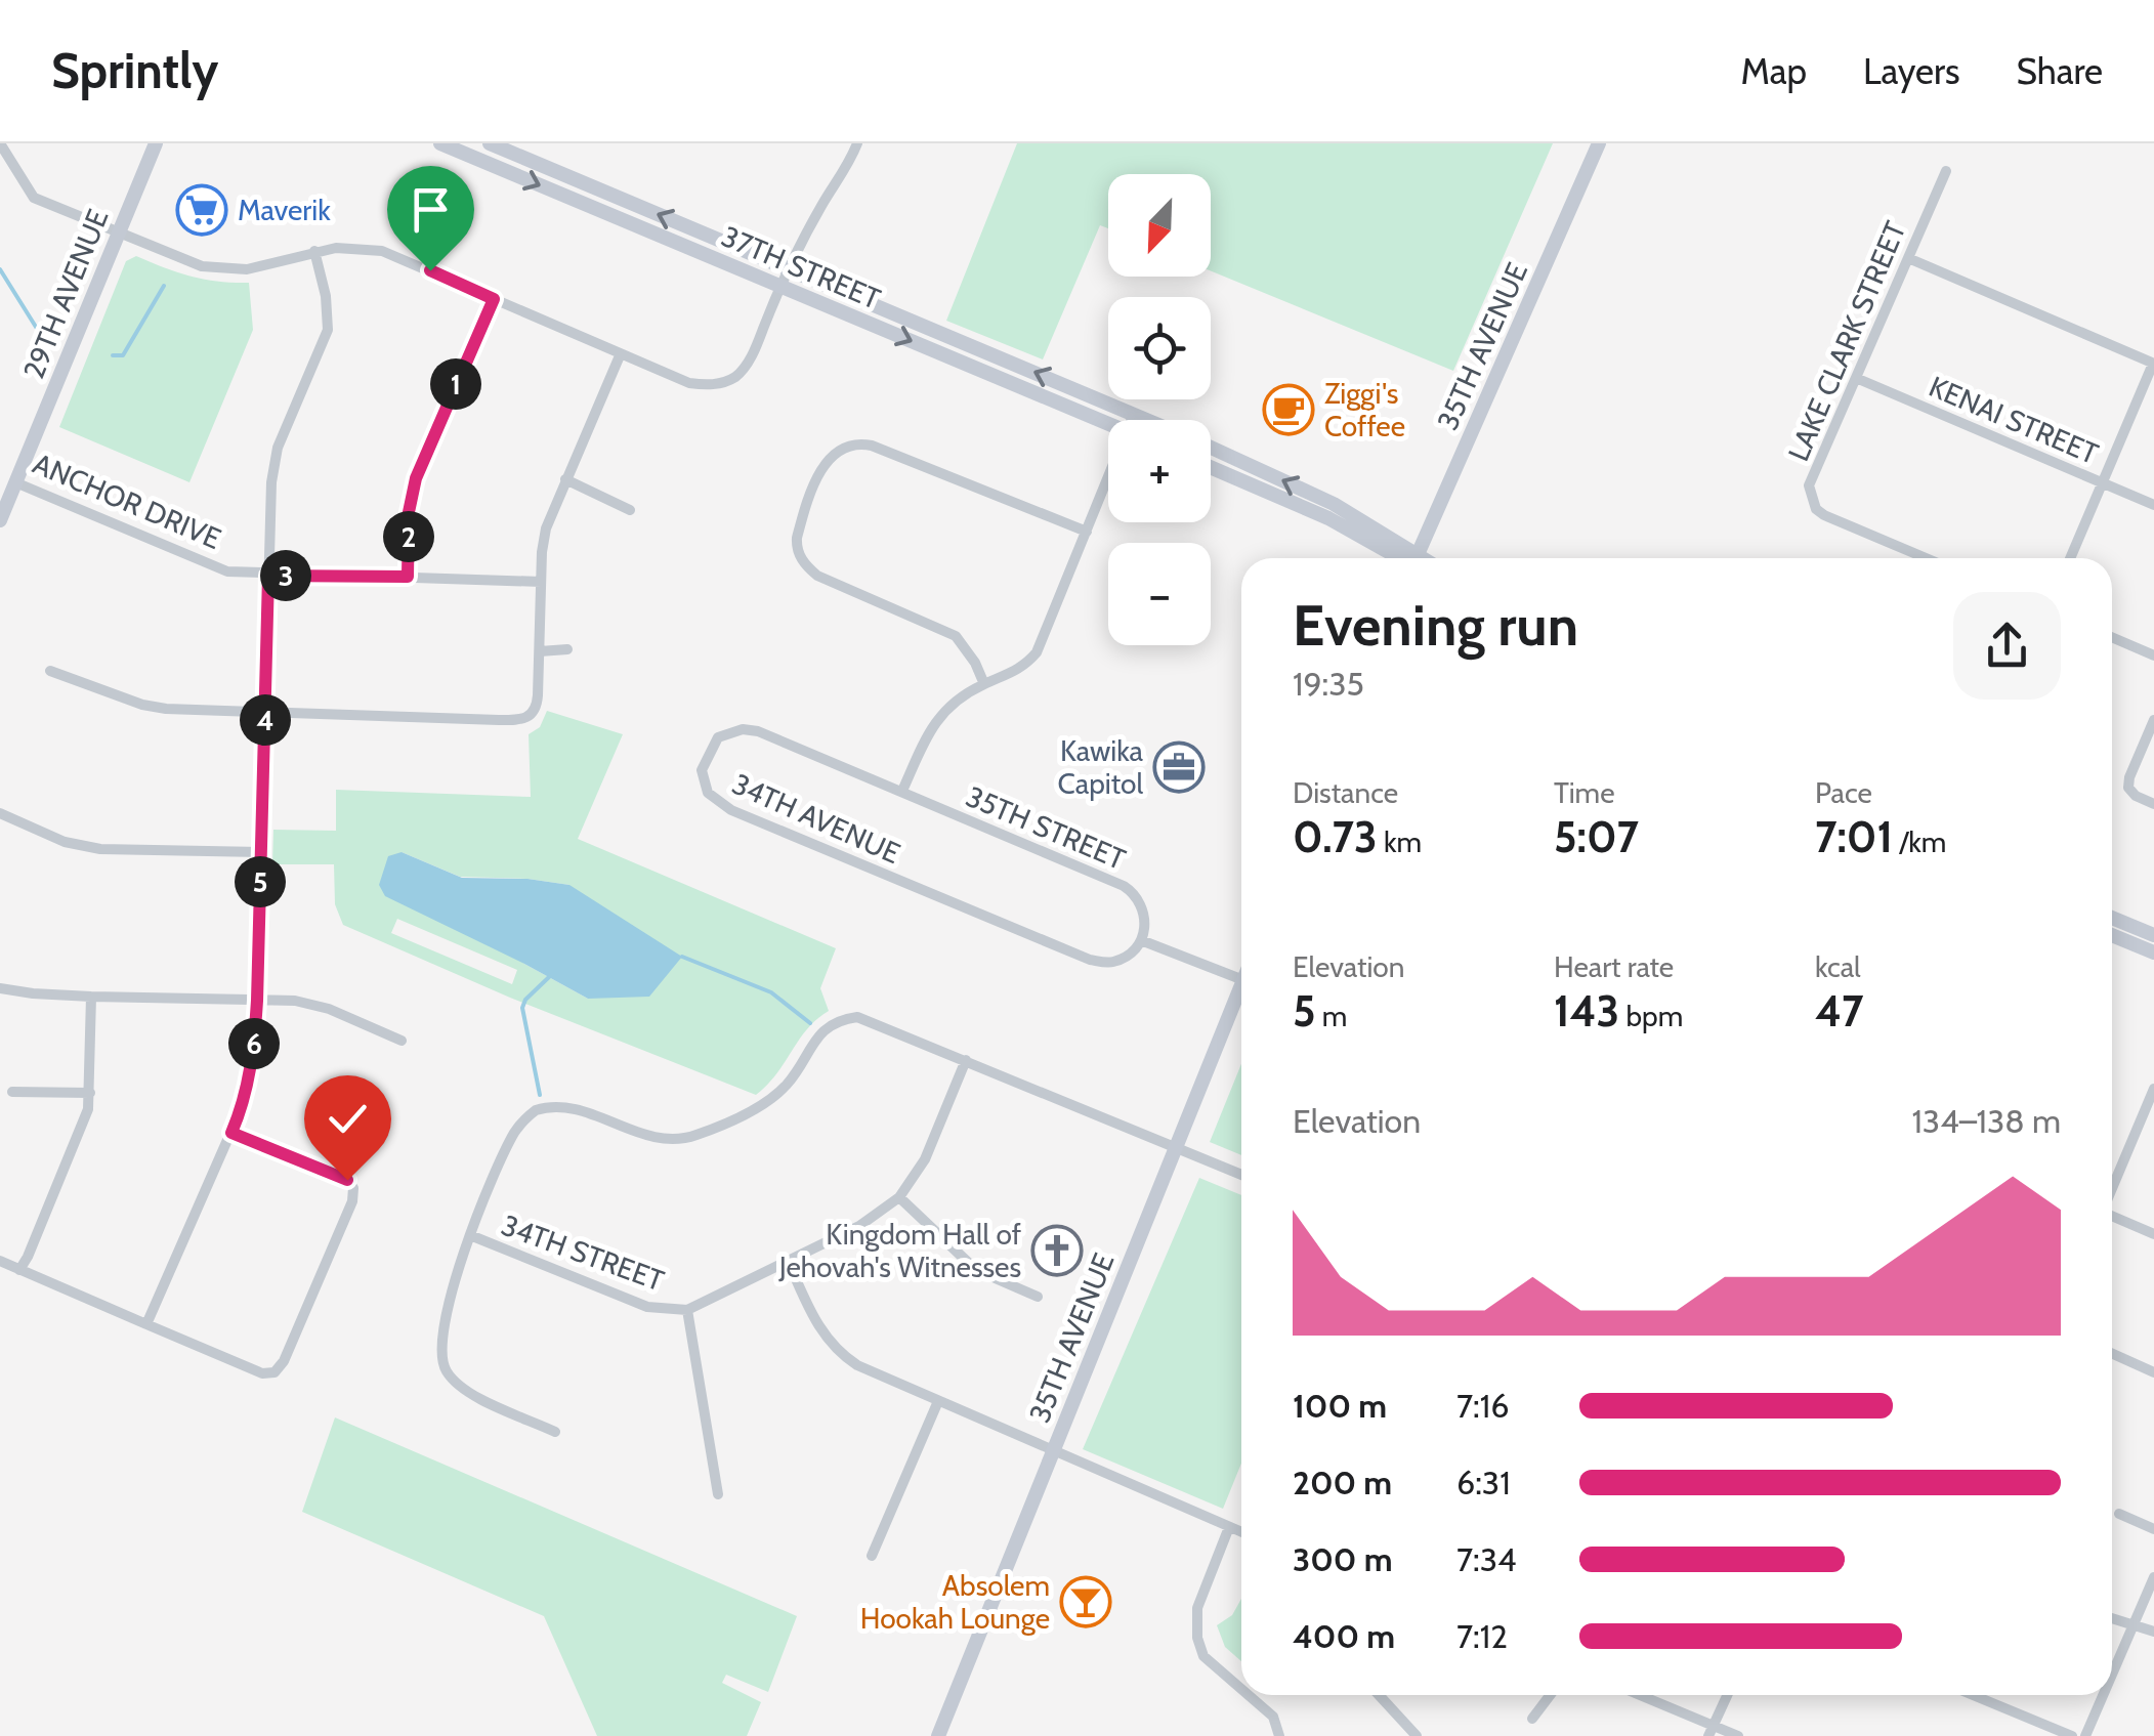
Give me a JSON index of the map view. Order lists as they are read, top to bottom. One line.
{"streets":{"main road":["37TH STREET","29TH AVENUE","35TH AVENUE","ANCHOR DRIVE"],"street":["LAKE CLARK STREET","KENAI STREET","34TH AVENUE","35TH STREET","34TH STREET"]},"crossings":[["29TH AVENUE","ANCHOR DRIVE"],["LAKE CLARK STREET","KENAI STREET"],["34TH AVENUE","35TH STREET"]],"places":{"supermarket":["Maverik"],"cafe":["Ziggi's Coffee"],"office":["Kawika Capitol"],"church":["Kingdom Hall of Jehovah's Witnesses"],"bar":["Absolem Hookah Lounge"]},"north":"bottom left","page":{"header":"Sprintly","nav":["Map","Layers","Share"],"map_buttons":["+","−"],"pins":["1","2","3","4","5","6"],"heading":["Evening run","19:35"],"stats":[["Distance","0.73 km"],["Time","5:07"],["Pace","7:01 /km"],["Elevation","5 m"],["Heart rate","143 bpm"],["kcal","47"]],"chart":["Elevation","134–138 m"],"list":[{"name":"100 m","note":"7:16"},{"name":"200 m","note":"6:31"},{"name":"300 m","note":"7:34"},{"name":"400 m","note":"7:12"}]}}
